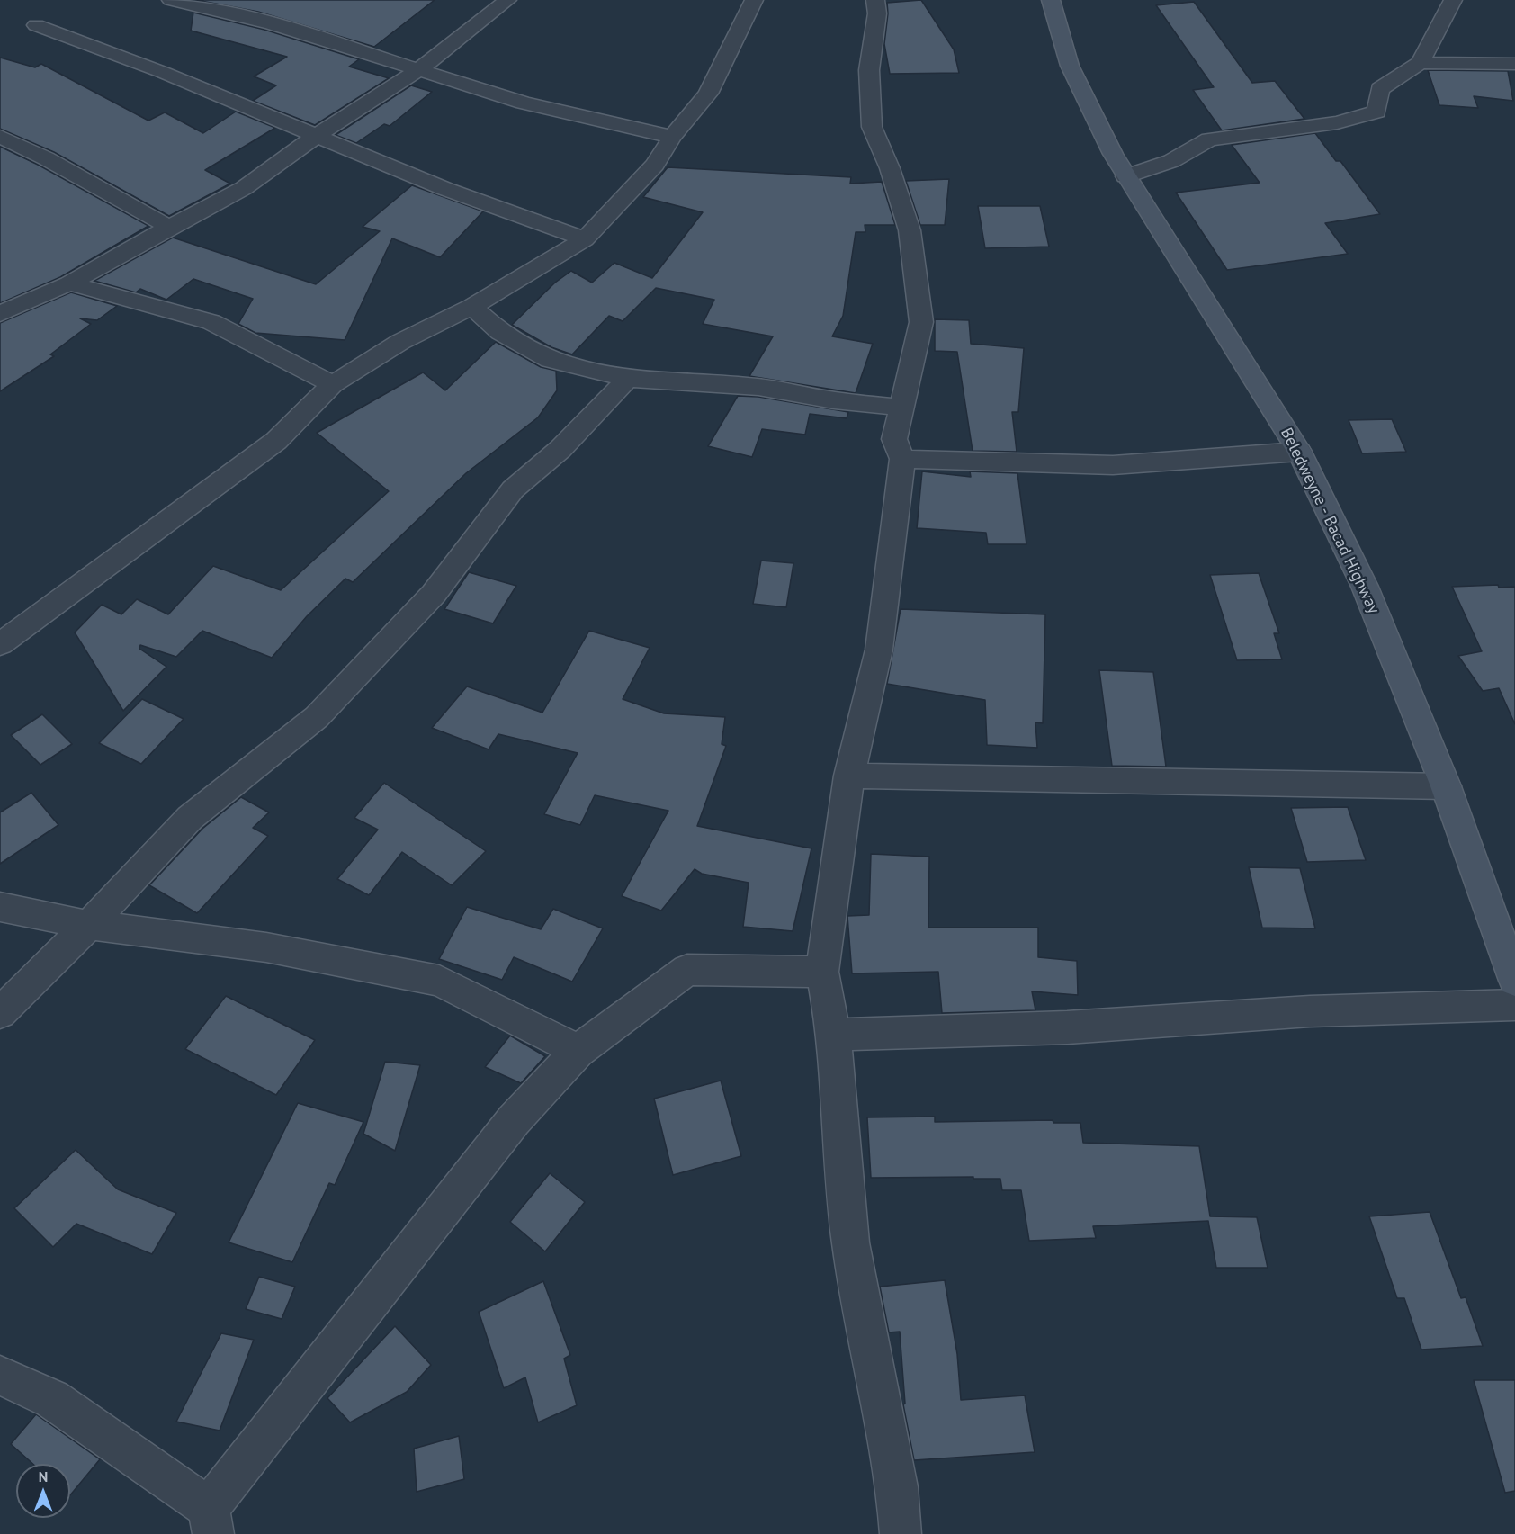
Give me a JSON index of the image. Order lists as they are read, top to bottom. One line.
{"streets":{"street":["Beledweyne - Bacad Highway"]},"north":"top"}
